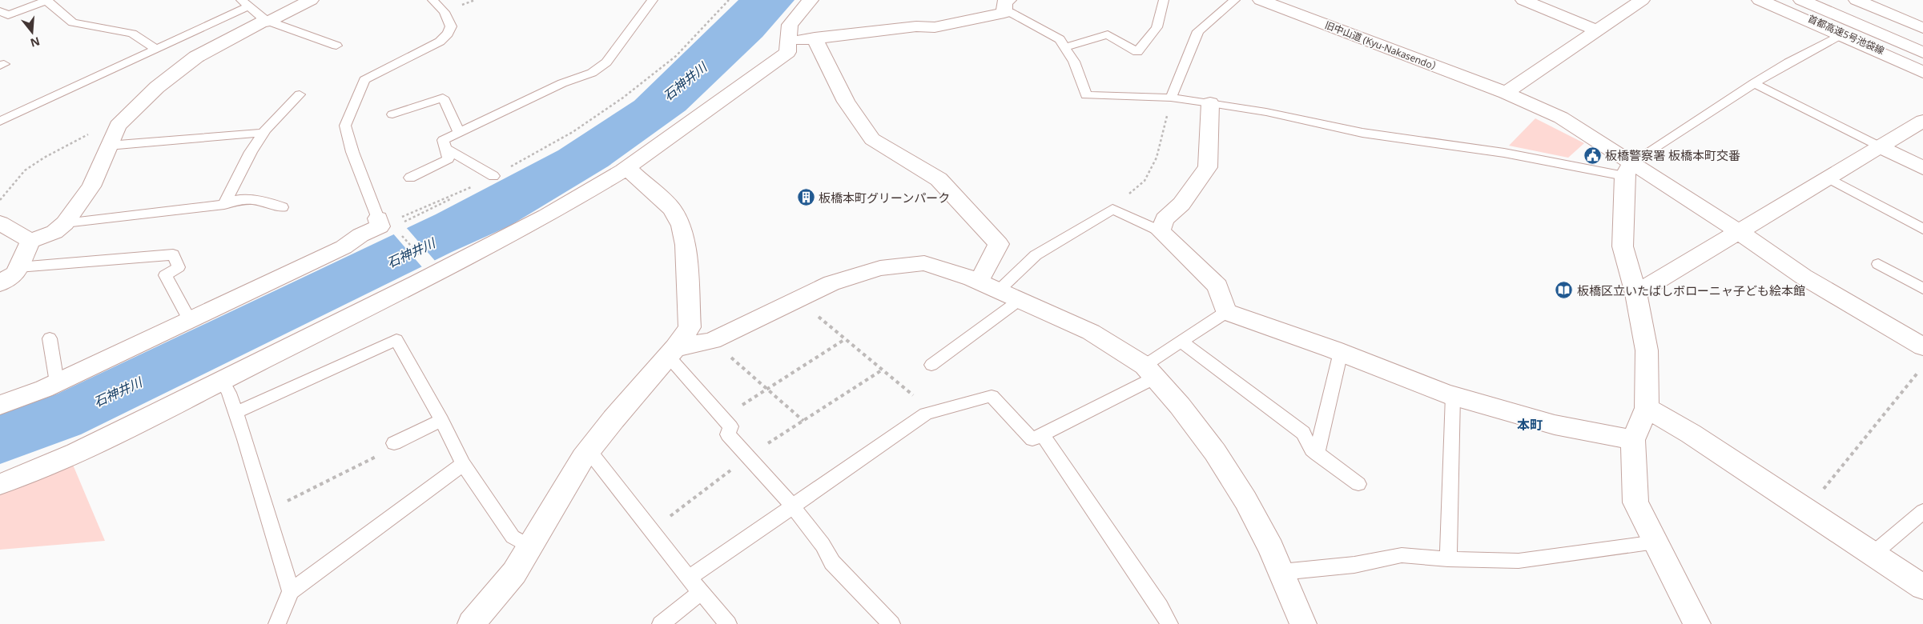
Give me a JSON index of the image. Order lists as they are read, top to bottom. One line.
{"streets":{"main road":["首都高速5号池袋線","旧中山道 (Kyu-Nakasendo）"]},"districts":["本町"],"water":["石神井川"],"places":{"public building":["板橋警察署 板橋本町交番"],"building":["板橋本町グリーンパーク"],"library":["板橋区立いたばしボローニャ子ども絵本館"]},"north":"bottom"}
